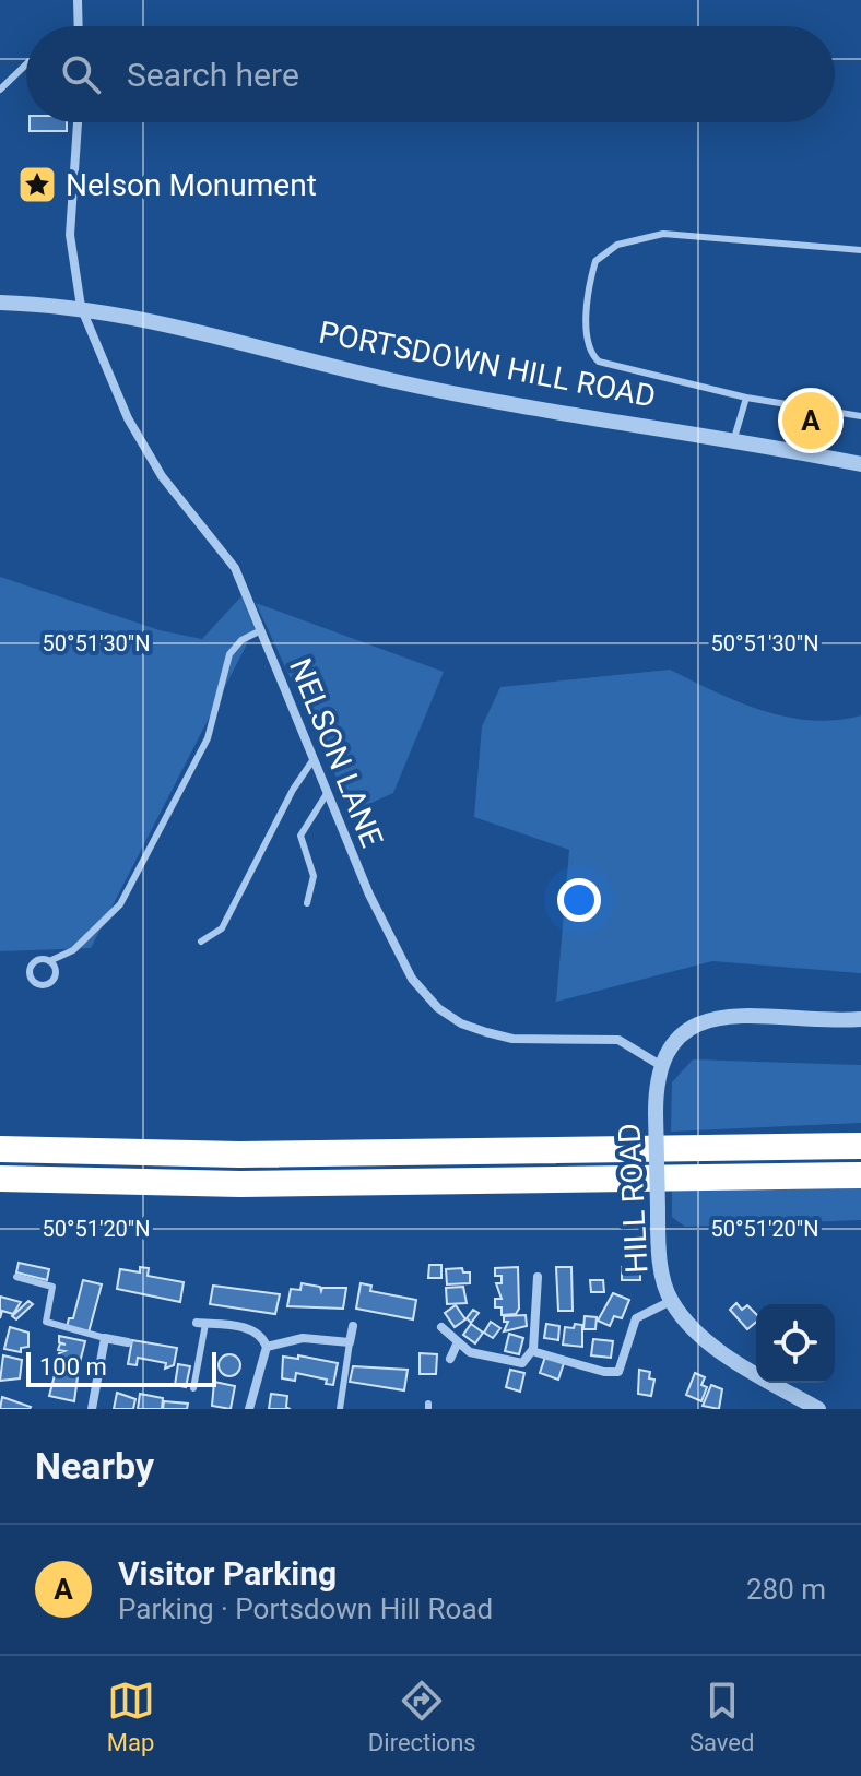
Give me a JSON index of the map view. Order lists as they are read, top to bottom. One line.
{"streets":{"street":["PORTSDOWN HILL ROAD","NELSON LANE","HILL ROAD"]},"crossings":[["PORTSDOWN HILL ROAD","NELSON LANE"],["NELSON LANE","HILL ROAD"]],"places":{"place":["Nelson Monument"]},"scale_bar":"100 m","page":{"search":"Search here","pins":"A","scale":"100 m","heading":"Nearby","list":[{"mark":"A","name":"Visitor Parking","note":"Parking · Portsdown Hill Road","value":"280 m"}],"nav":["Map","Directions","Saved"]},"coordinates":["50°51'30\"N","50°51'20\"N"]}
